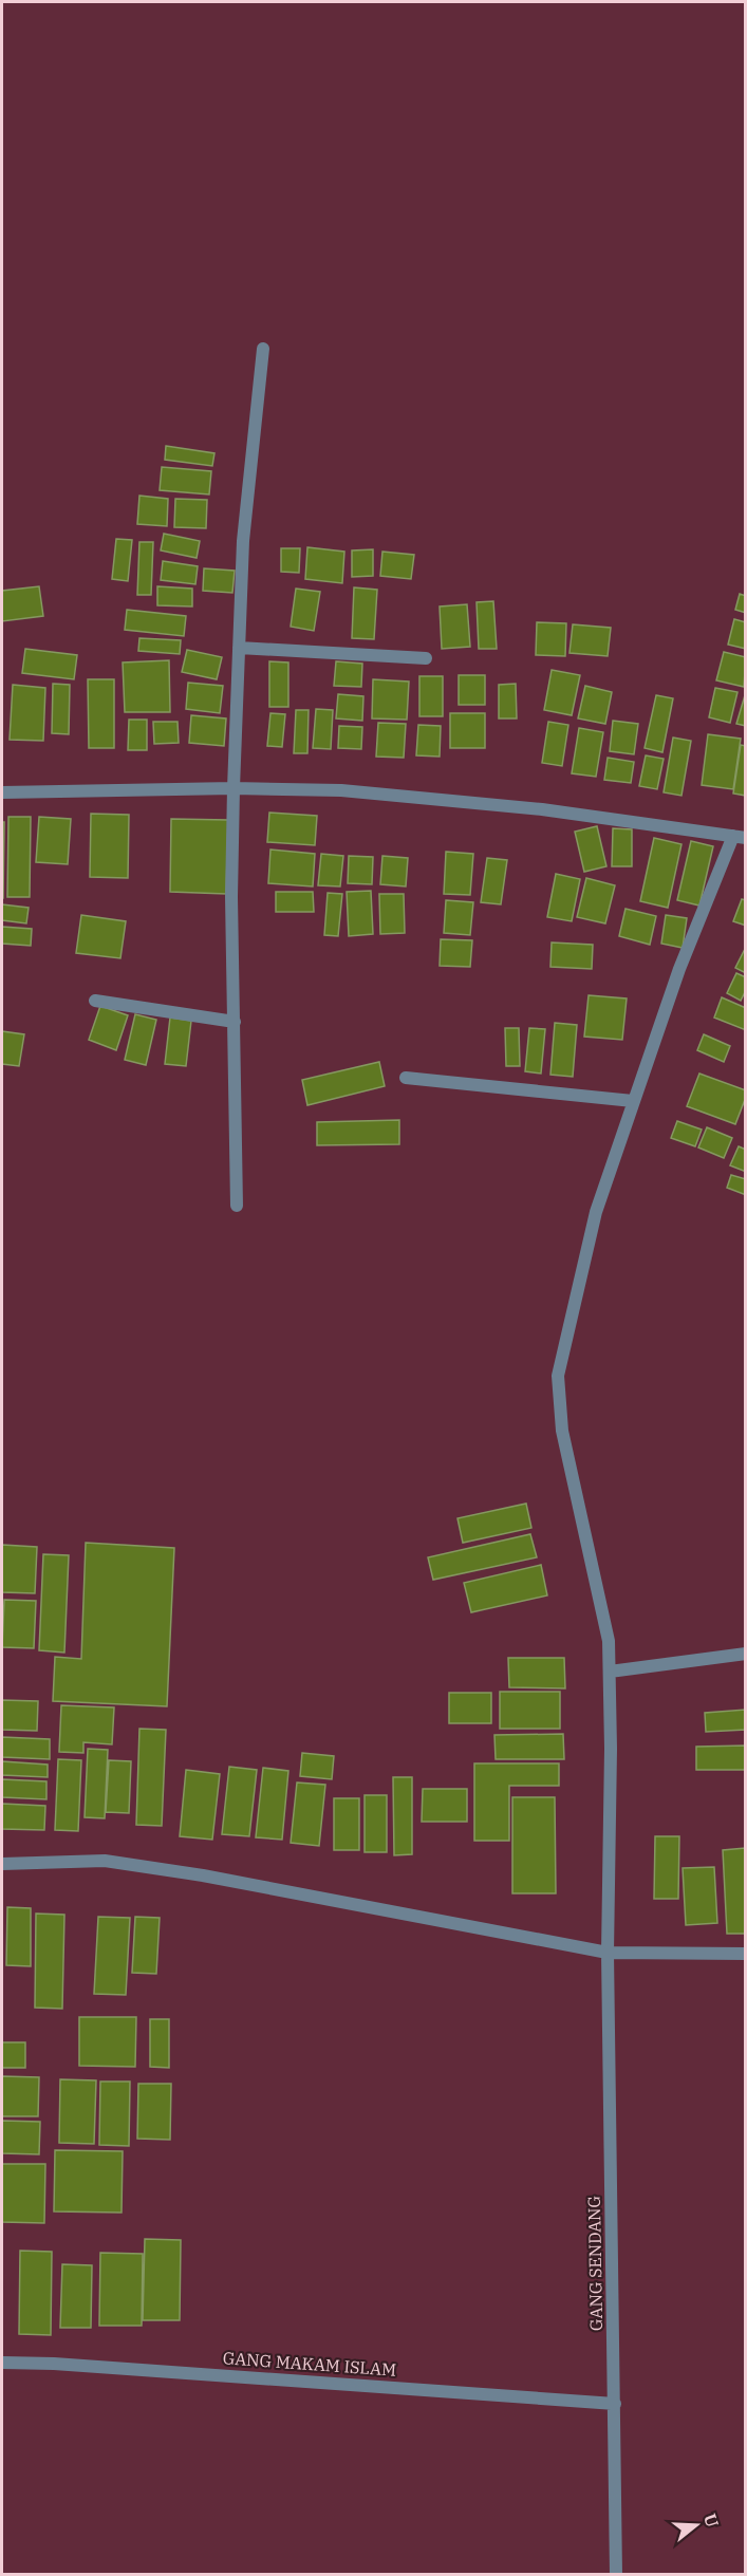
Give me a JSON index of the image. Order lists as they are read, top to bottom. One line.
{"streets":{"street":["GANG SENDANG","GANG MAKAM ISLAM"]},"crossings":[["GANG SENDANG","GANG MAKAM ISLAM"]],"north":"right"}
